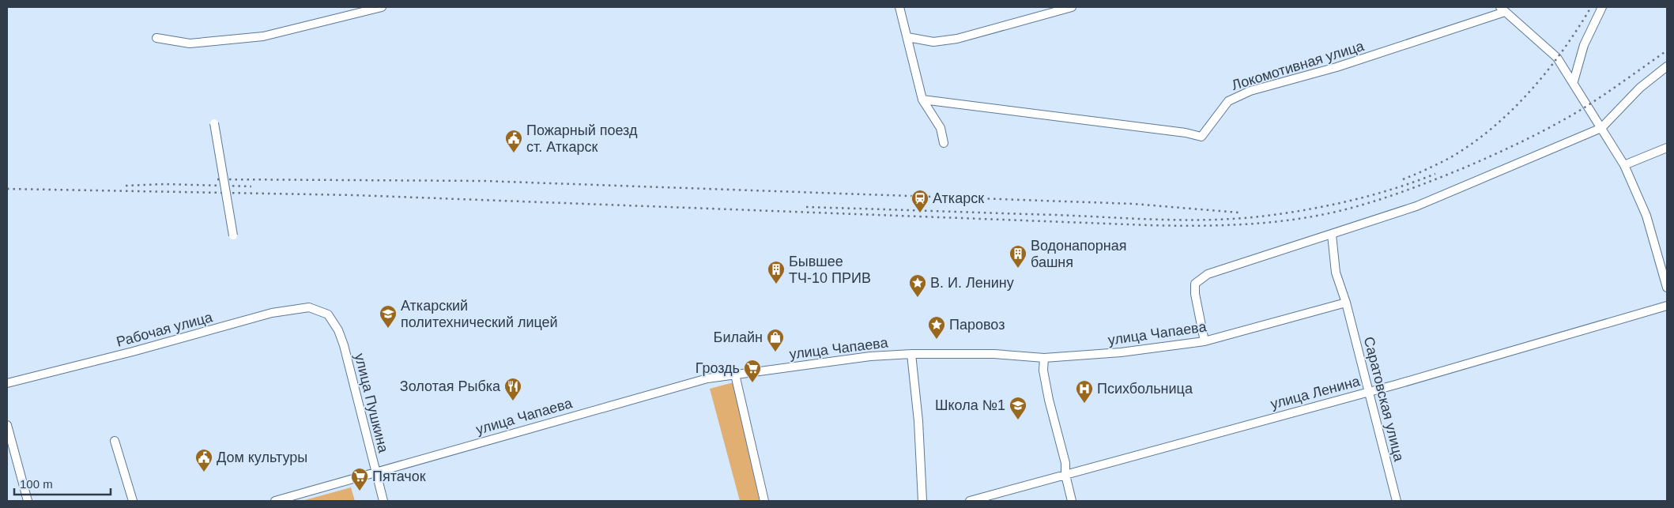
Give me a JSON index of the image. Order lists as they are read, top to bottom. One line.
{"streets":{"street":["Локомотивная улица","Рабочая улица","улица Чапаева","улица Ленина","Саратовская улица","улица Пушкина"]},"crossings":[["Рабочая улица","улица Пушкина"],["улица Чапаева","Саратовская улица"],["улица Чапаева","улица Пушкина"],["улица Ленина","Саратовская улица"]],"places":{"public building":["Пожарный поезд ст. Аткарск","Дом культуры"],"station":["Аткарск"],"building":["Водонапорная башня","Бывшее ТЧ-10 ПРИВ"],"place":["В. И. Ленину","Паровоз"],"school or university":["Аткарский политехнический лицей","Школа №1"],"shop":["Билайн"],"supermarket":["Гроздь","Пятачок"],"restaurant":["Золотая Рыбка"],"hospital":["Психбольница"]},"scale_bar":"100 m"}
